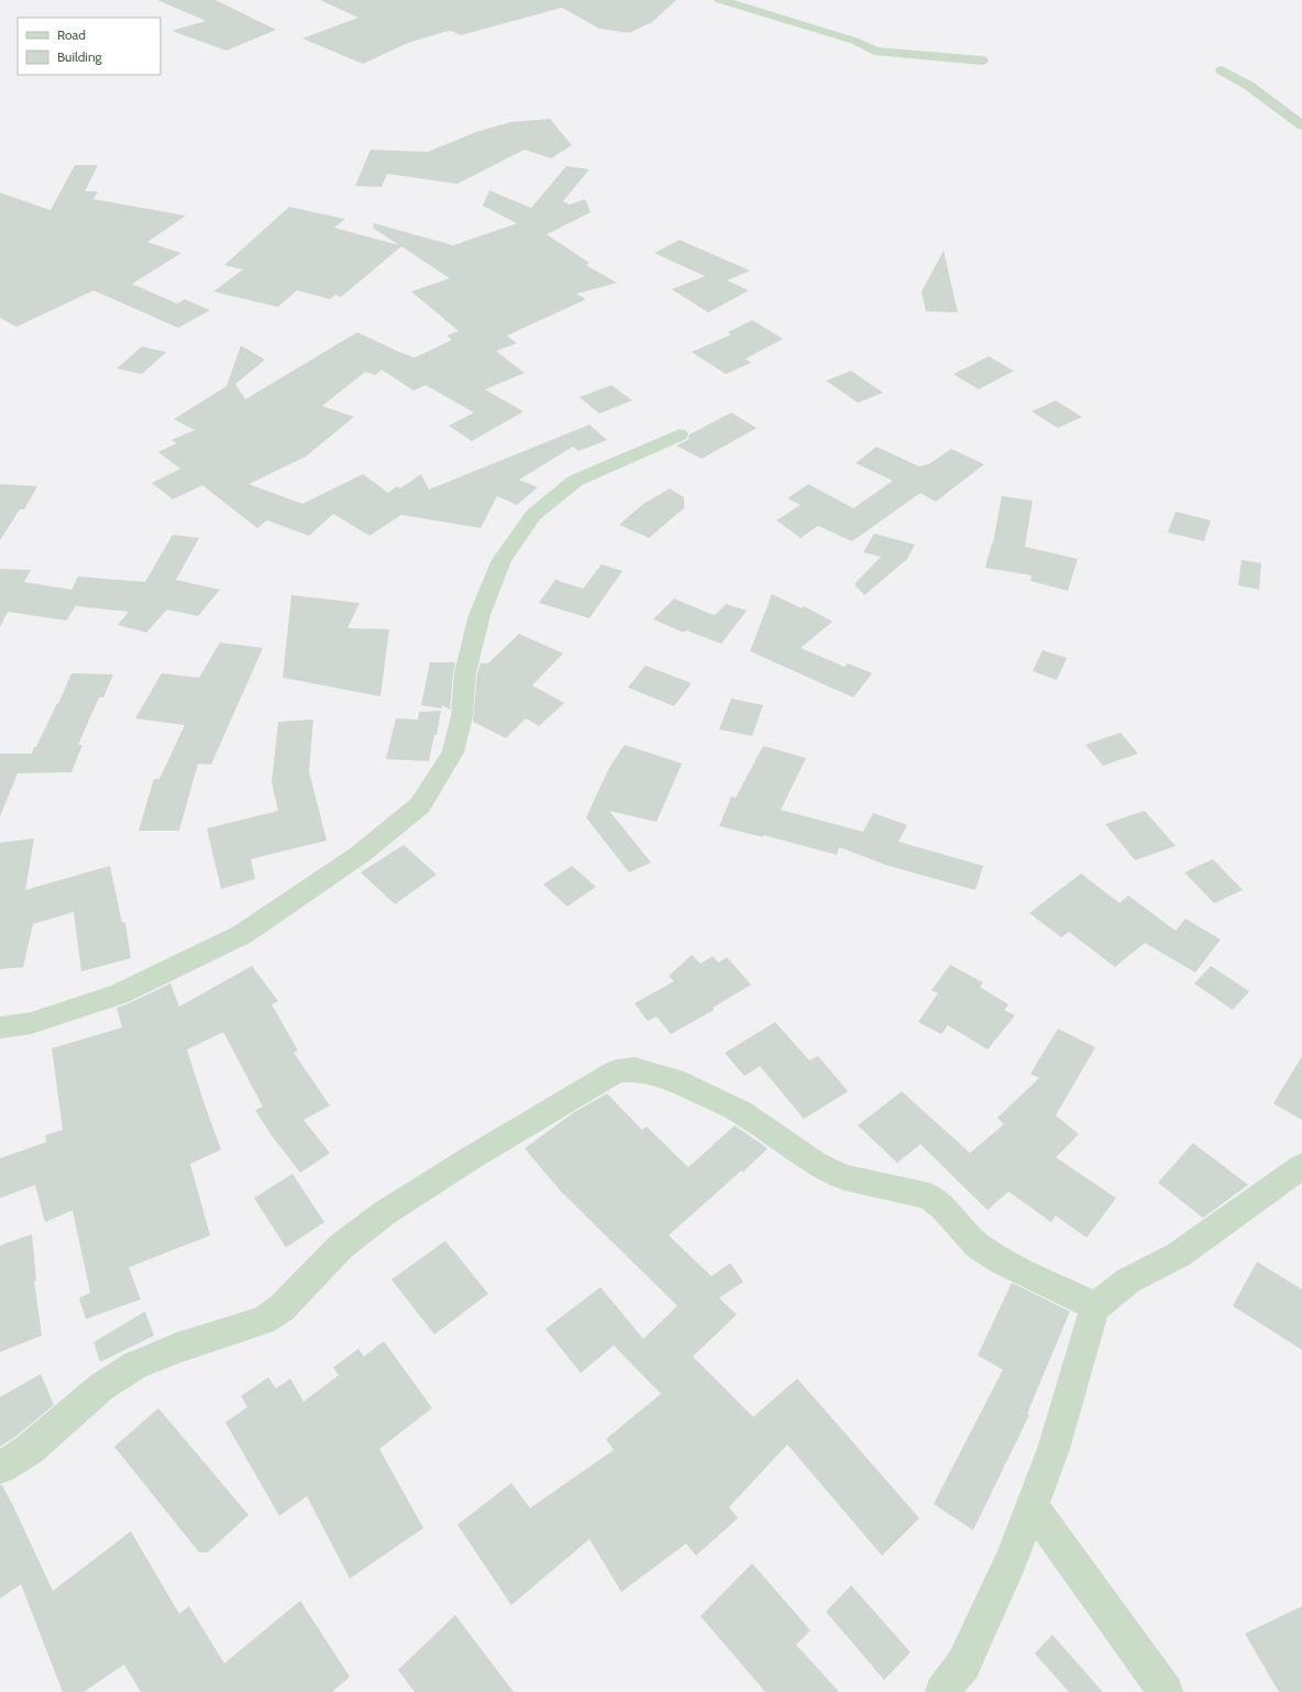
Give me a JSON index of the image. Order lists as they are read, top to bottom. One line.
{"legend":["Road","Building"]}
